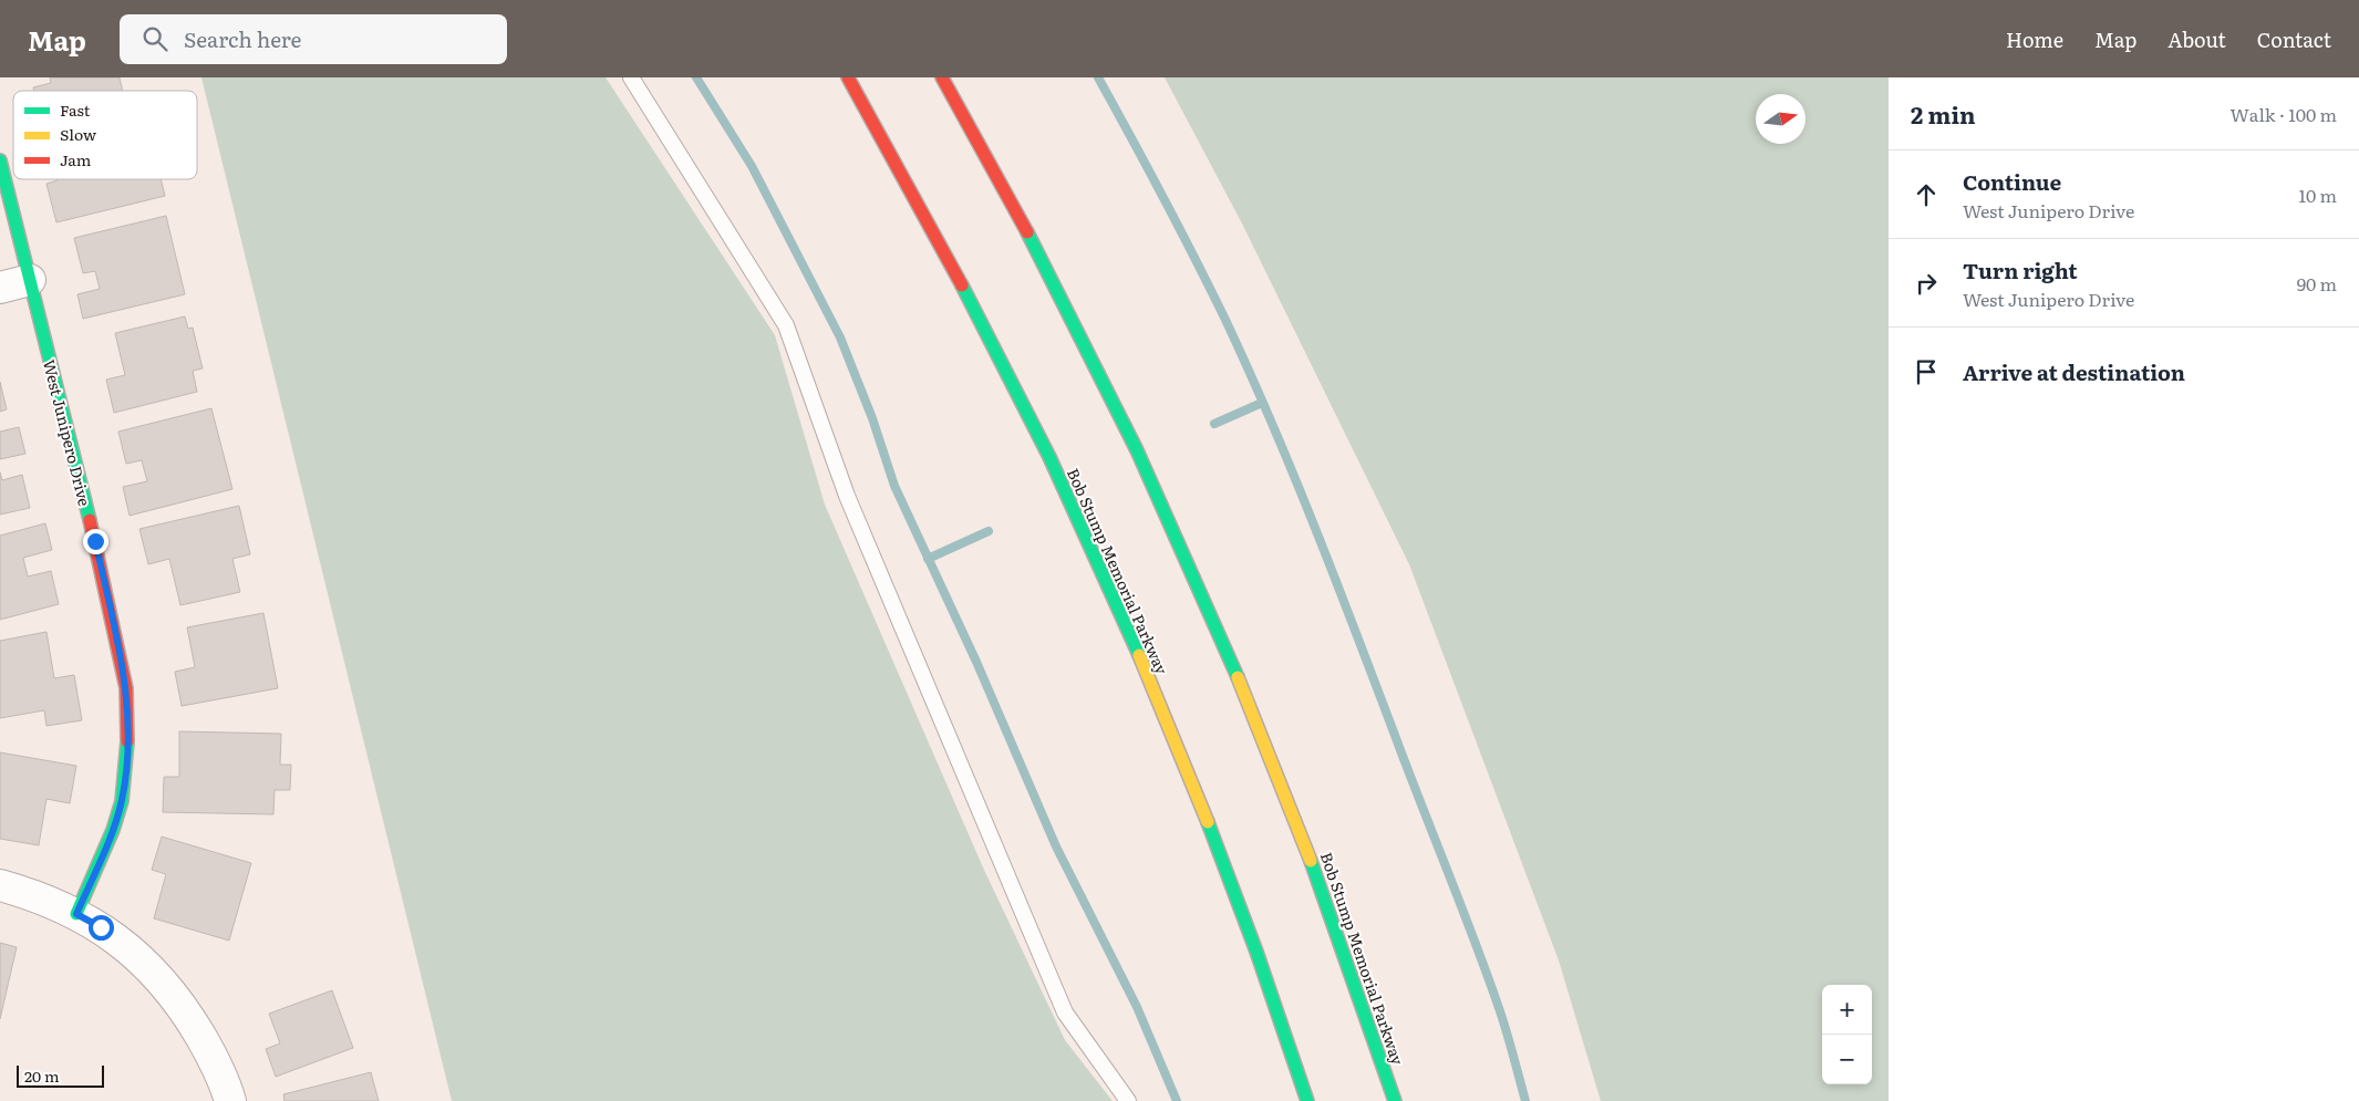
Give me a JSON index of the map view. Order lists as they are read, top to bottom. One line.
{"streets":{"main road":["West Junipero Drive","Bob Stump Memorial Parkway"]},"legend":["Fast","Slow","Jam"],"scale_bar":"20 m","north":"right","page":{"header":"Map","search":"Search here","nav":["Home","Map","About","Contact"],"heading":["2 min","Walk · 100 m"],"list":[["Continue","West Junipero Drive","10 m"],["Turn right","West Junipero Drive","90 m"],"Arrive at destination"],"map_buttons":["+","−"],"scale":"20 m"}}
